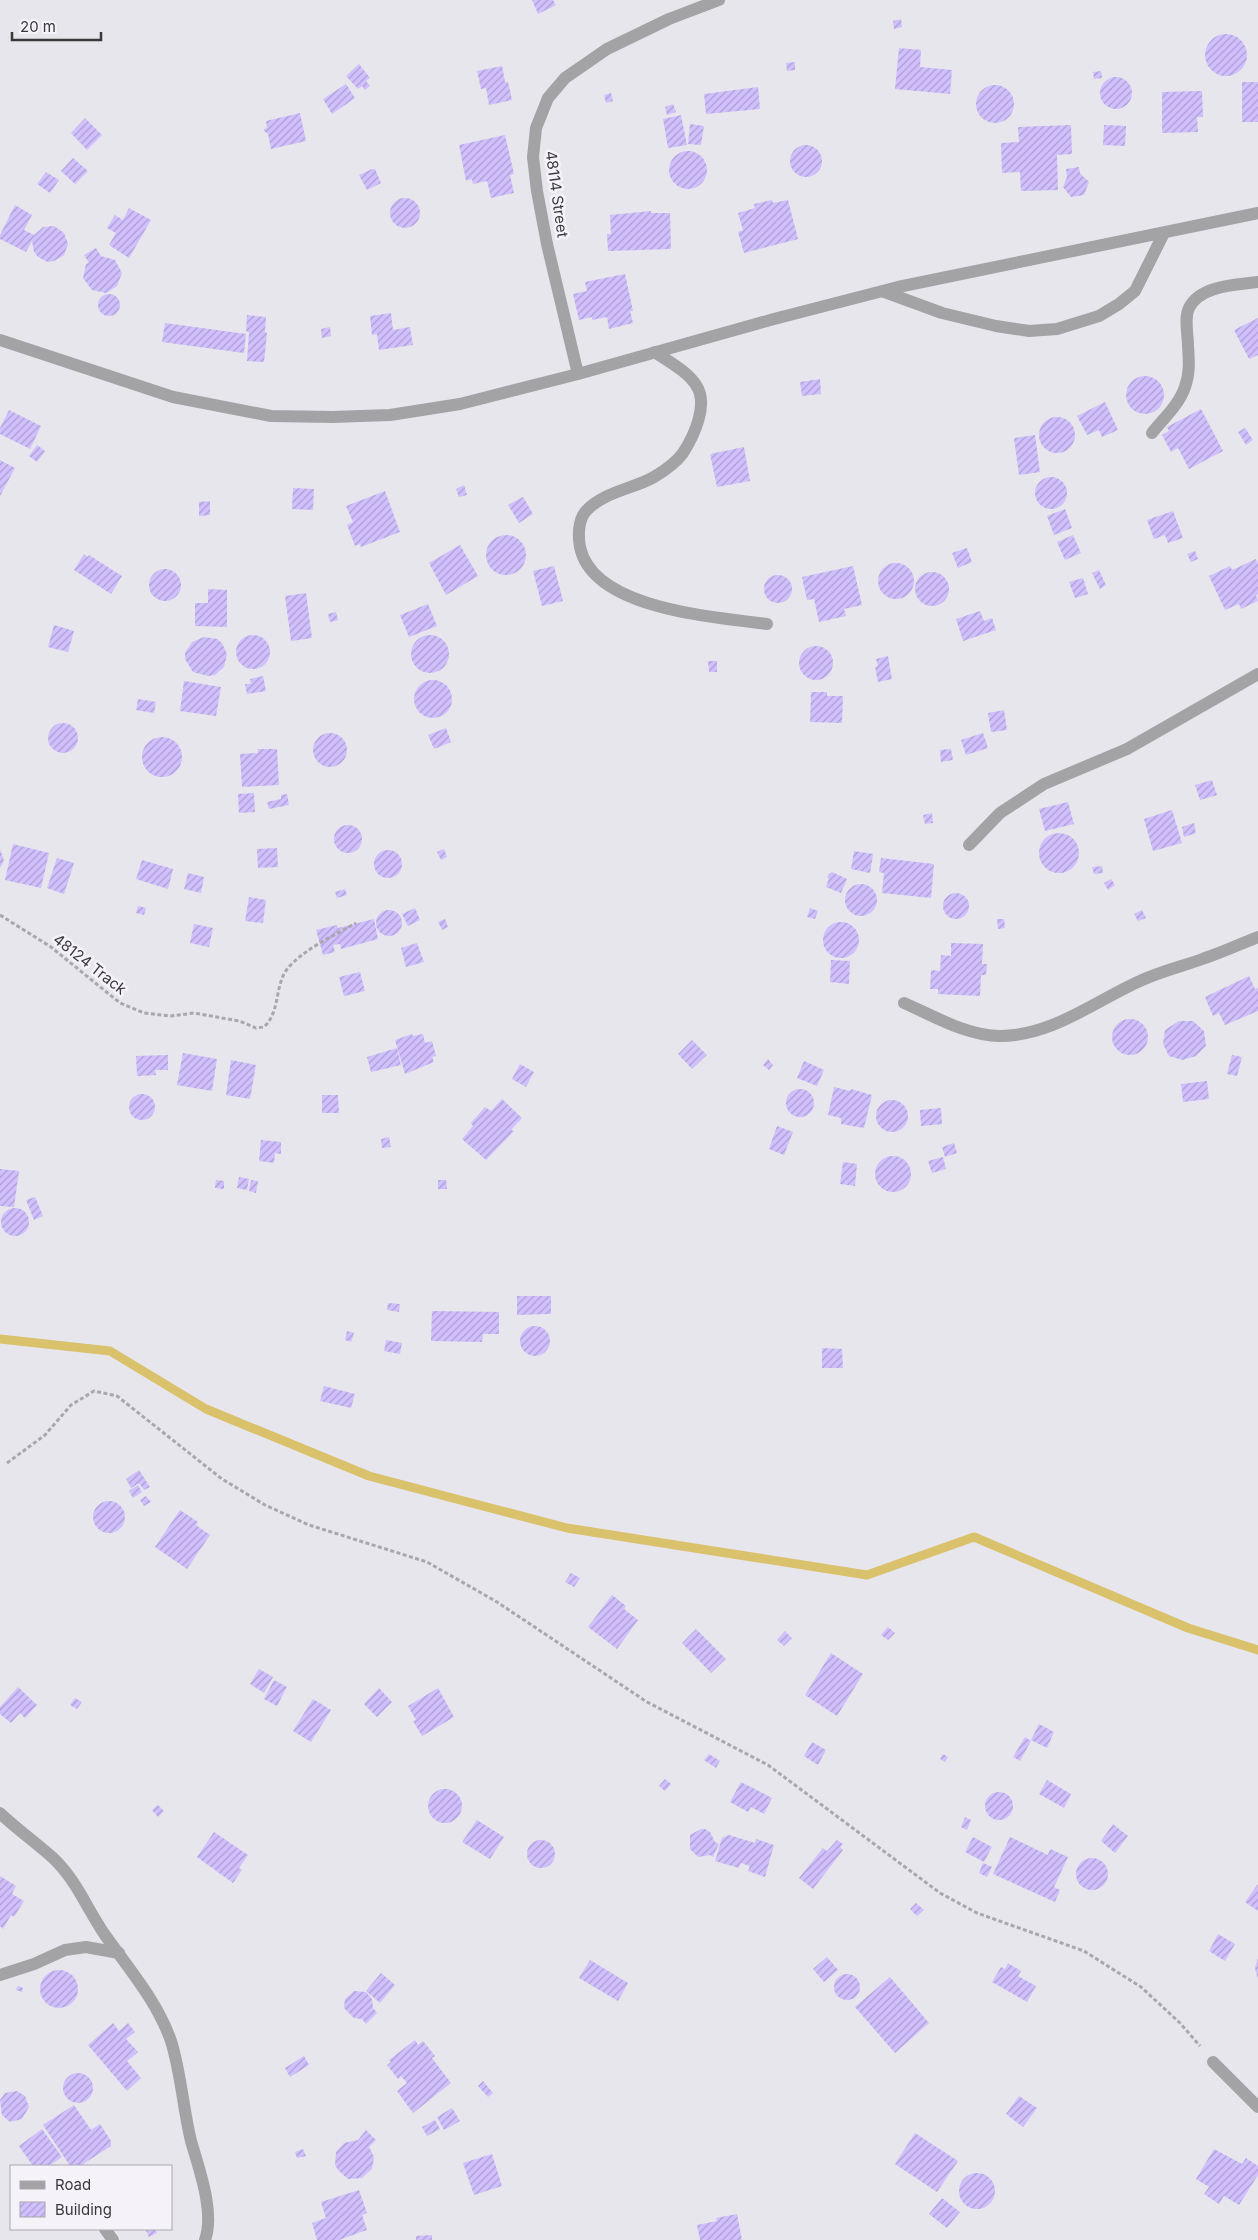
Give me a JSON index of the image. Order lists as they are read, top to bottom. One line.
{"streets":{"street":["48114 Street"],"path":["48124 Track"]},"legend":["Road","Building"],"scale_bar":"20 m"}
